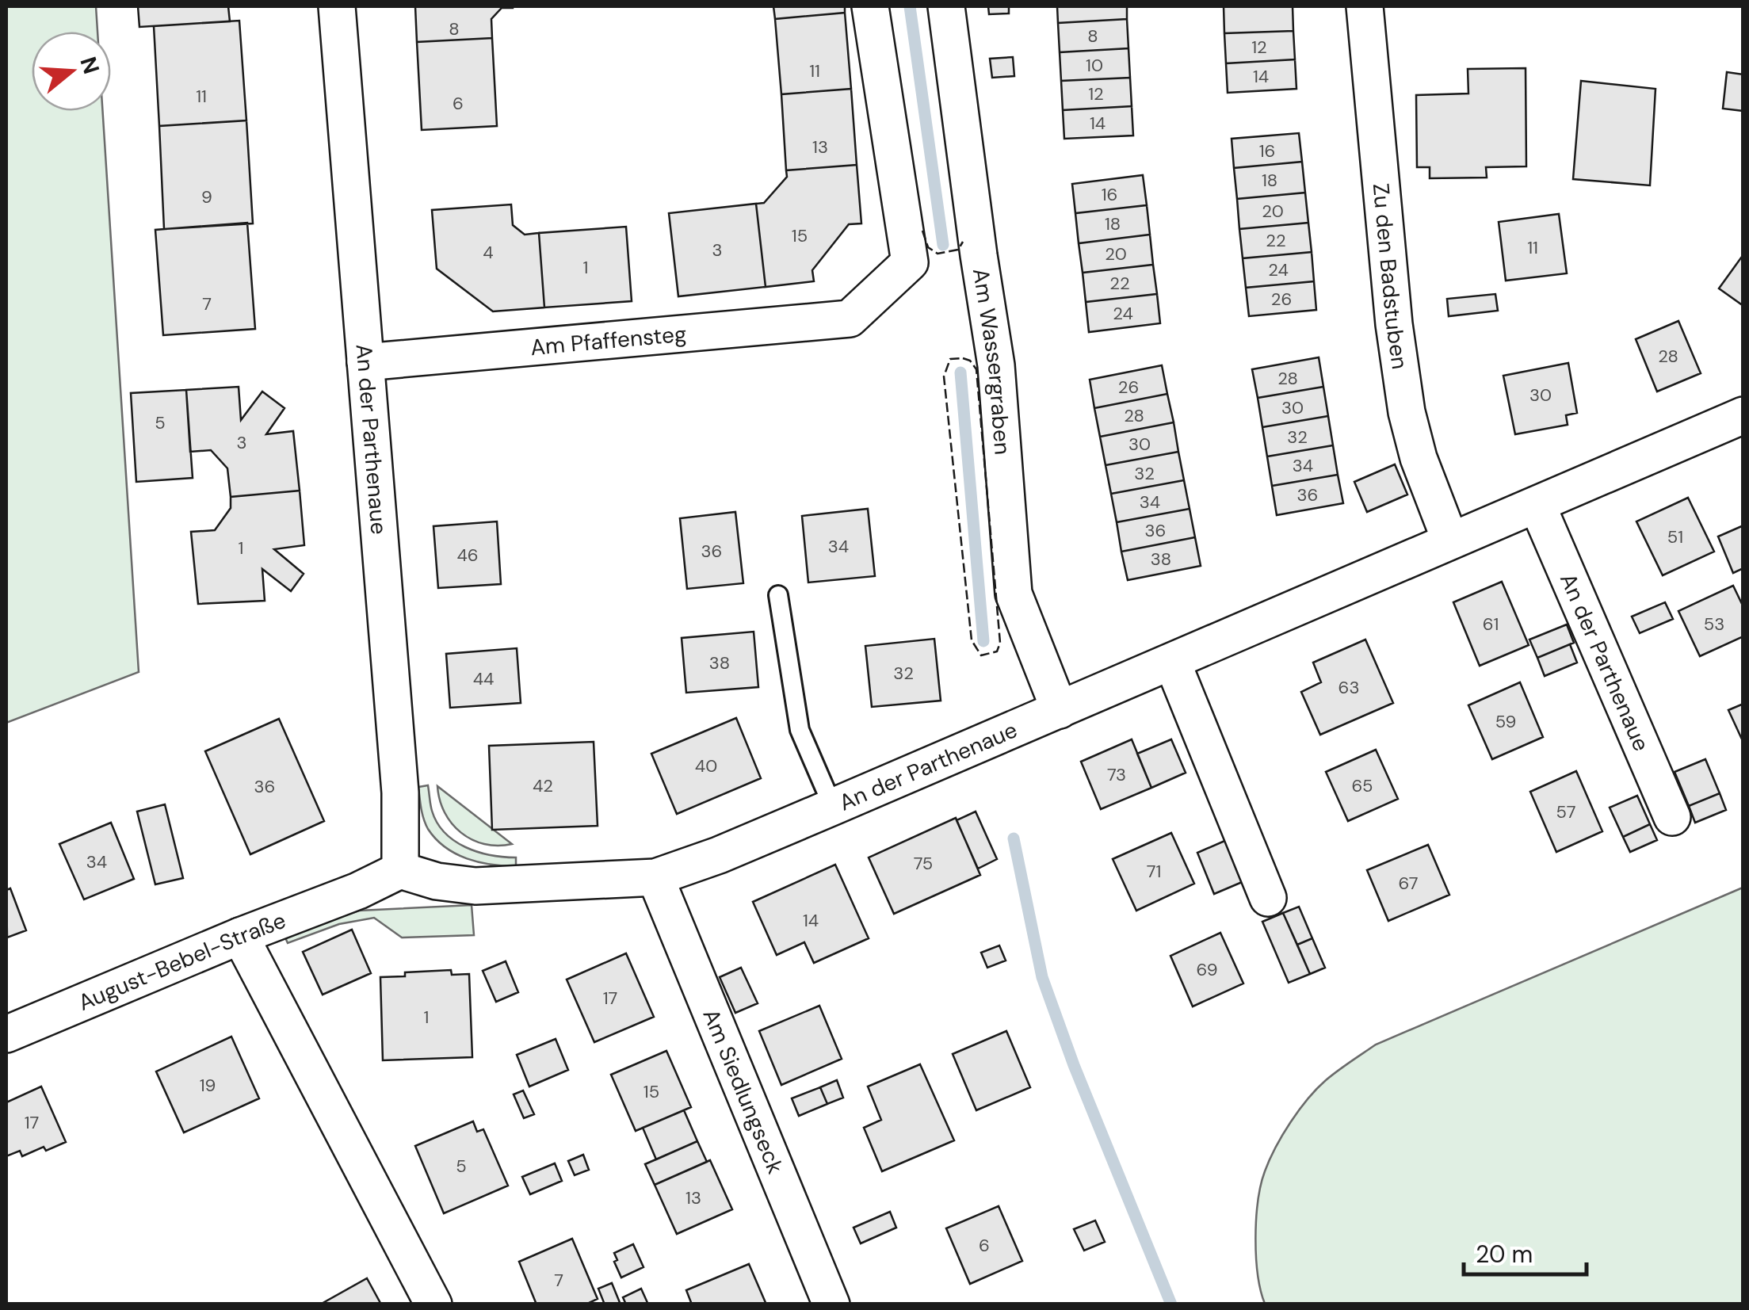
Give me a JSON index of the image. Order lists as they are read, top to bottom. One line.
{"streets":{"street":["Zu den Badstuben","Am Pfaffensteg","Am Wassergraben","An der Parthenaue","August-Bebel-Straße","Am Siedlungseck"]},"crossings":[["Zu den Badstuben","An der Parthenaue"],["Am Pfaffensteg","An der Parthenaue"],["Am Wassergraben","An der Parthenaue"],["An der Parthenaue","August-Bebel-Straße"],["An der Parthenaue","Am Siedlungseck"]],"house_numbers":["8","8","12","10","11","14","12","11","6","14","13","16","18","16","9","20","18","15","22","11","3","4","20","1","24","22","26","7","24","28","28","26","30","30","28","5","32","3","30","34","32","36","34","36","51","34","1","36","46","38","61","53","38","32","44","63","59","40","73","42","65","36","57","34","75","71","67","14","69","17","1","19","15","17","5","13","6","7"],"scale_bar":"20 m","north":"right"}
